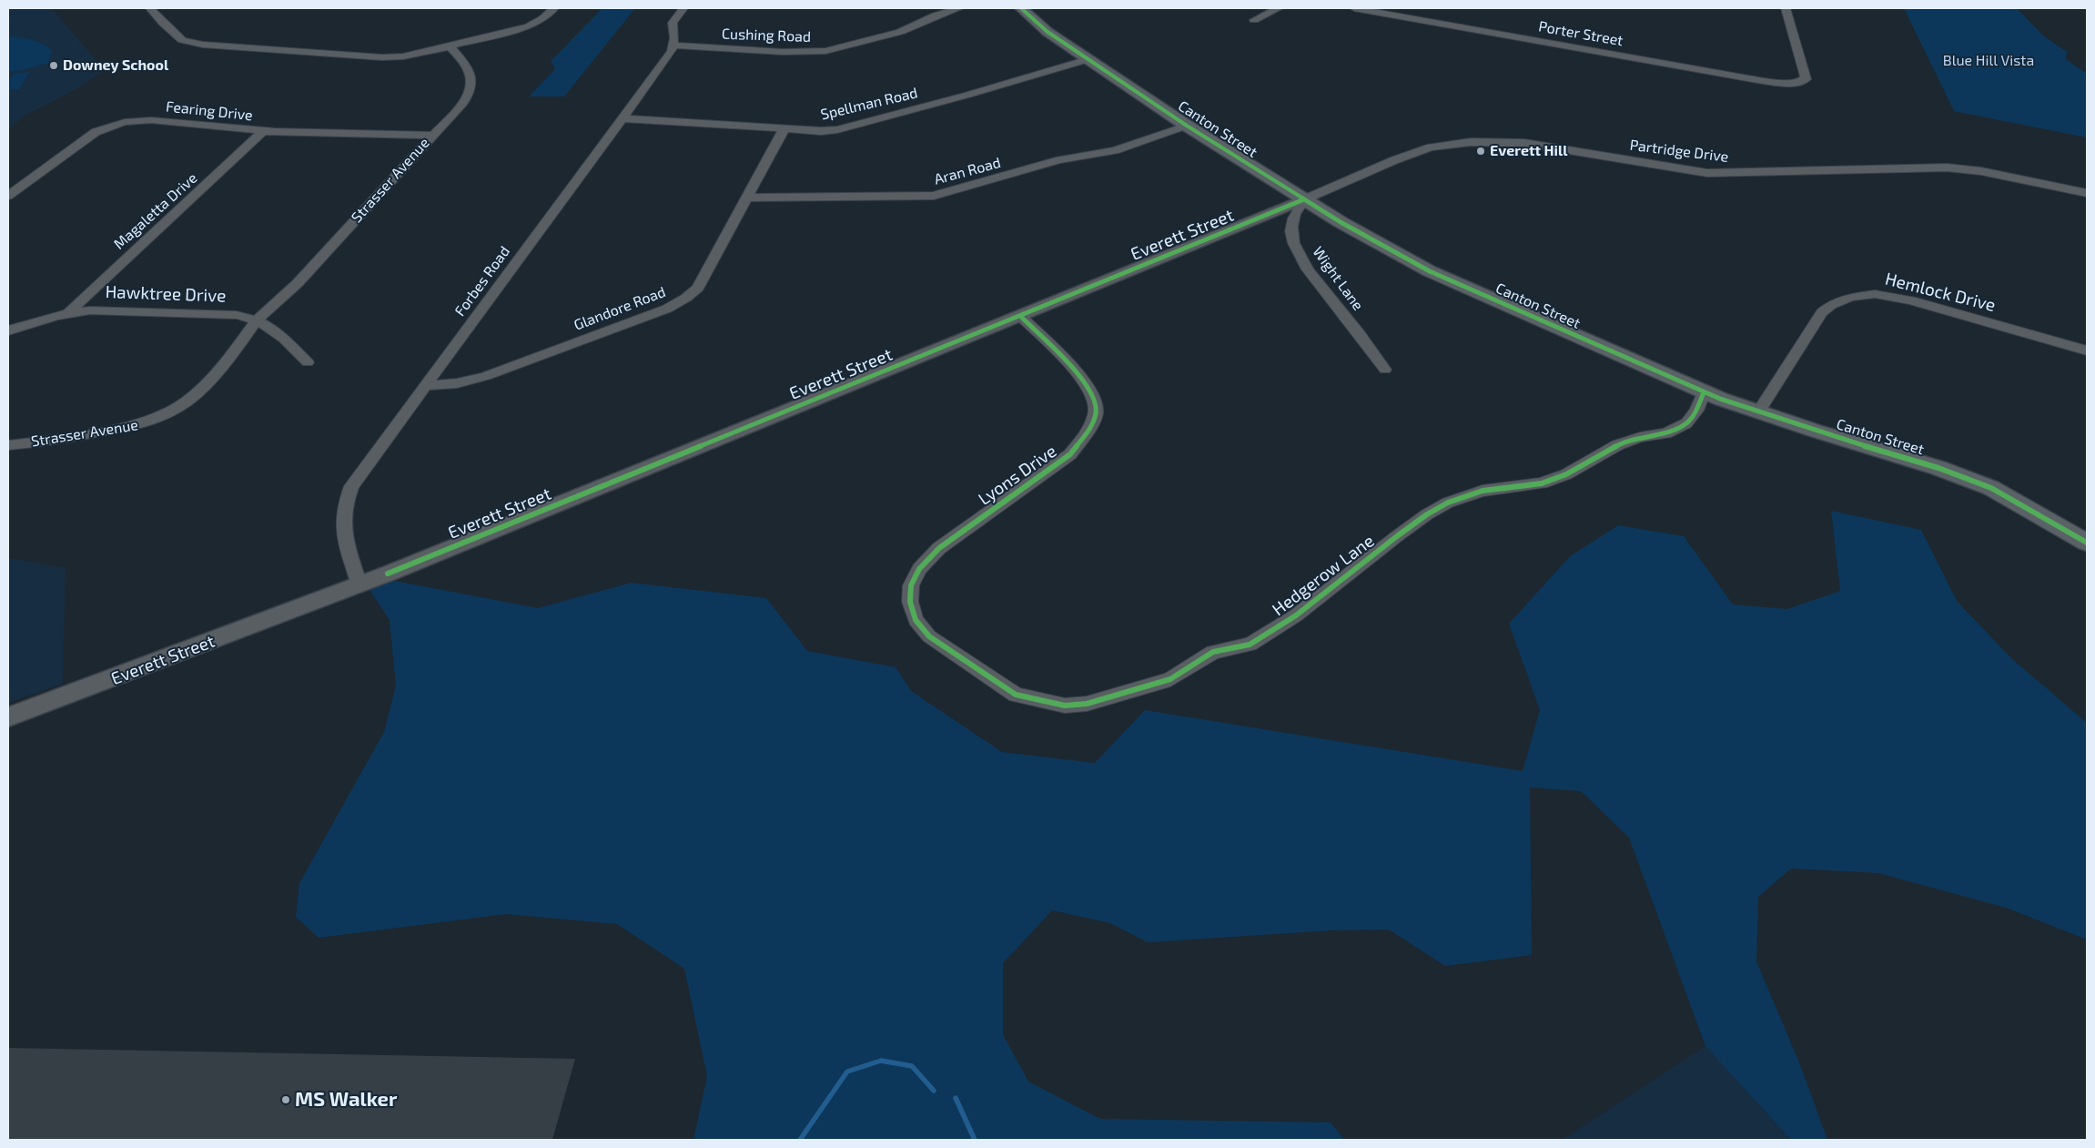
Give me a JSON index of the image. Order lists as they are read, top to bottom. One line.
{"streets":{"main road":["Canton Street"],"street":["Porter Street","Cushing Road","Spellman Road","Fearing Drive","Partridge Drive","Aran Road","Strasser Avenue","Magaletta Drive","Everett Street","Wight Lane","Forbes Road","Hemlock Drive","Hawktree Drive","Glandore Road","Lyons Drive","Hedgerow Lane"]},"crossings":[["Cushing Road","Forbes Road"],["Spellman Road","Canton Street"],["Spellman Road","Forbes Road"],["Spellman Road","Glandore Road"],["Fearing Drive","Strasser Avenue"],["Fearing Drive","Magaletta Drive"],["Canton Street","Partridge Drive"],["Canton Street","Aran Road"],["Canton Street","Everett Street"],["Canton Street","Wight Lane"],["Canton Street","Hemlock Drive"],["Canton Street","Hedgerow Lane"],["Partridge Drive","Everett Street"],["Partridge Drive","Wight Lane"],["Aran Road","Glandore Road"],["Strasser Avenue","Hawktree Drive"],["Magaletta Drive","Hawktree Drive"],["Everett Street","Wight Lane"],["Everett Street","Forbes Road"],["Everett Street","Lyons Drive"],["Forbes Road","Glandore Road"],["Lyons Drive","Hedgerow Lane"]],"parks":["Blue Hill Vista"],"places":["Downey School","Everett Hill","MS Walker"]}
